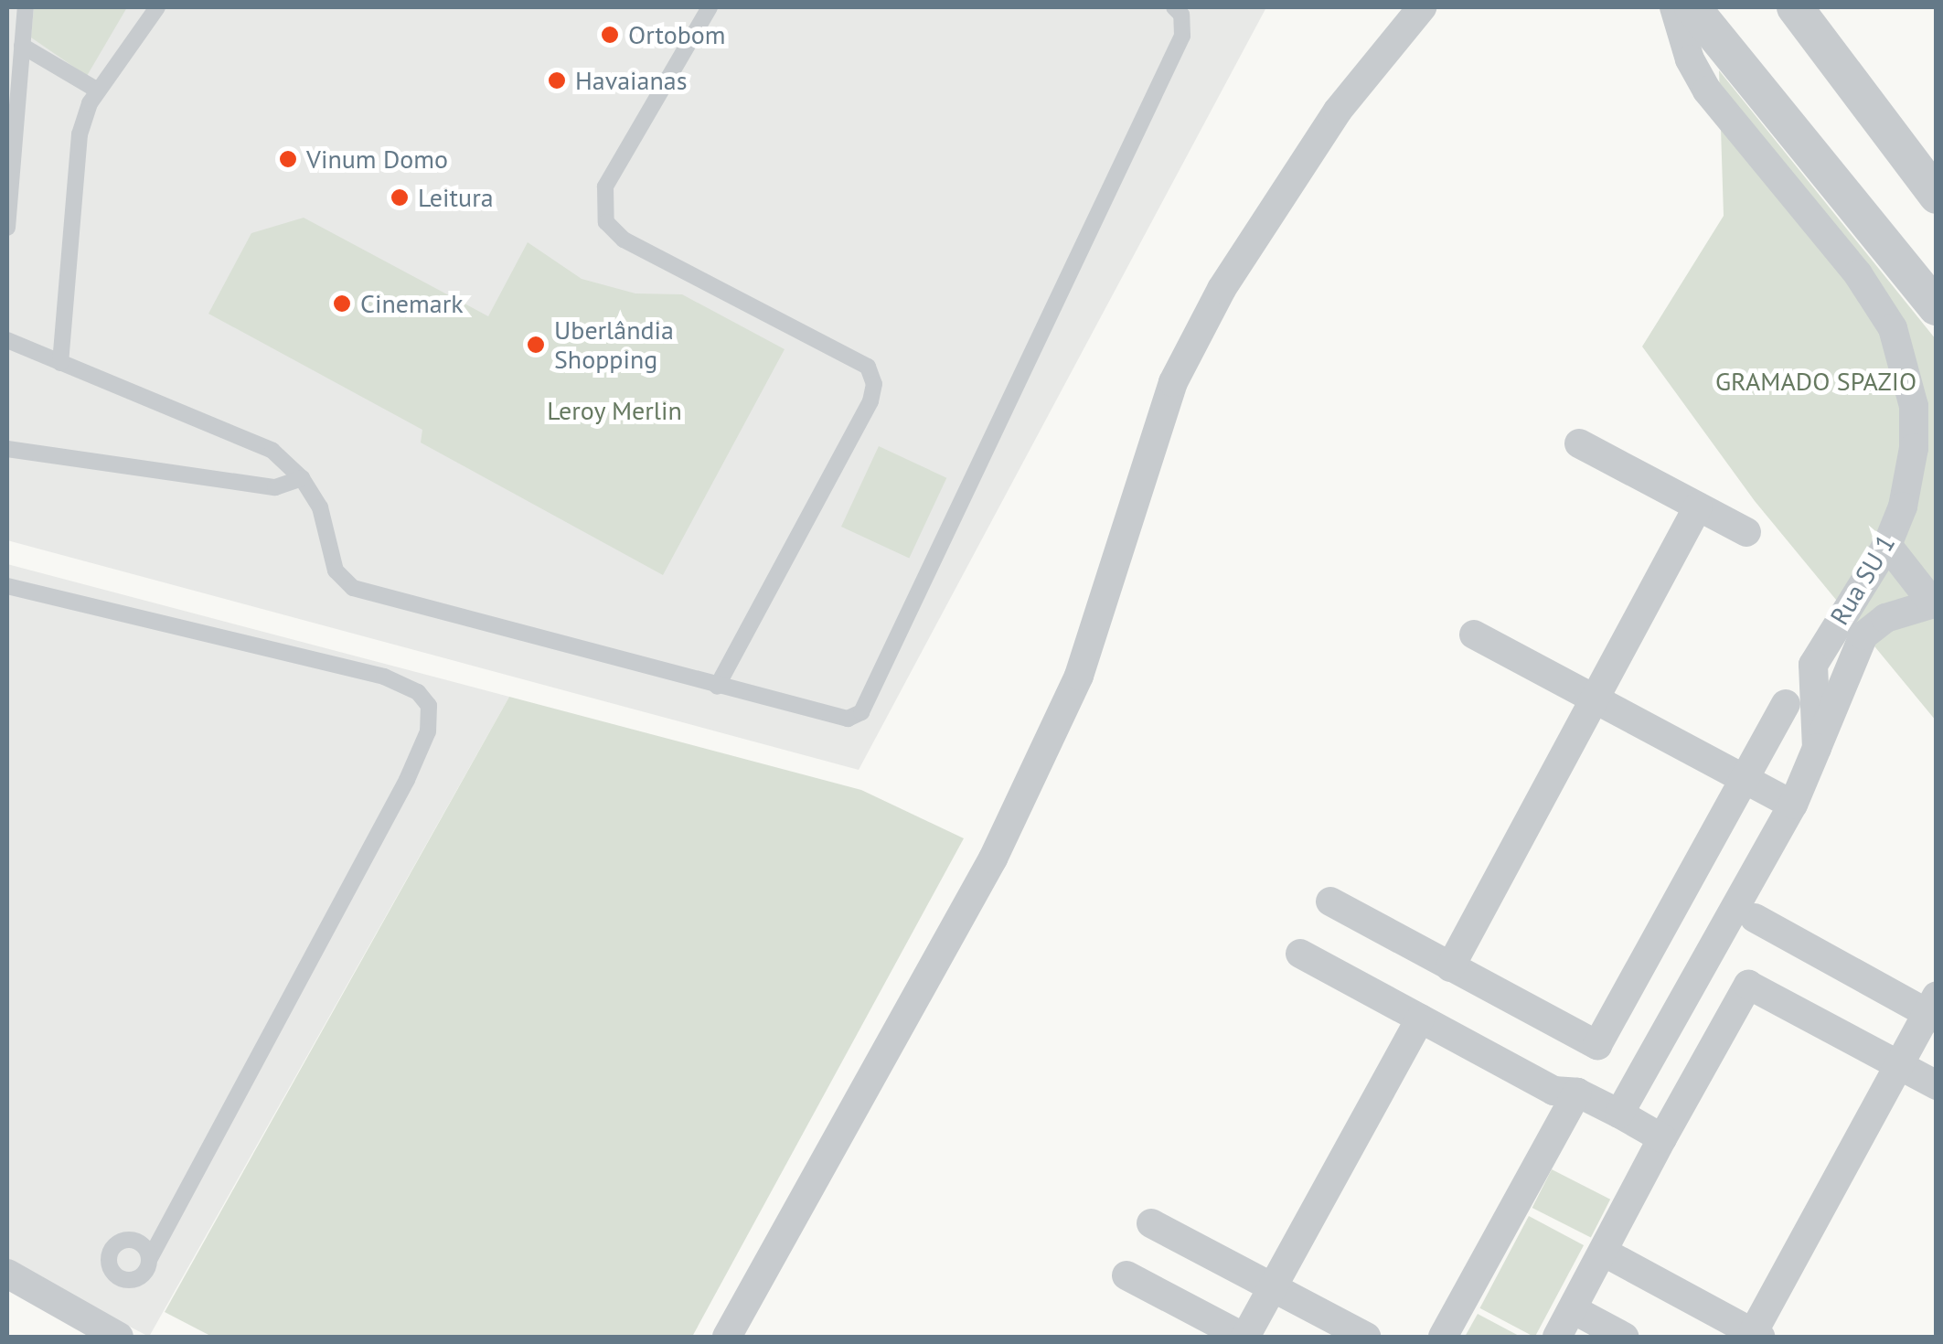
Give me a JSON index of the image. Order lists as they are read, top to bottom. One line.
{"streets":{"street":["Rua SU 1"]},"parks":["GRAMADO SPAZIO","Leroy Merlin"],"places":["Ortobom","Havaianas","Vinum Domo","Leitura","Cinemark","Uberlândia Shopping"]}
